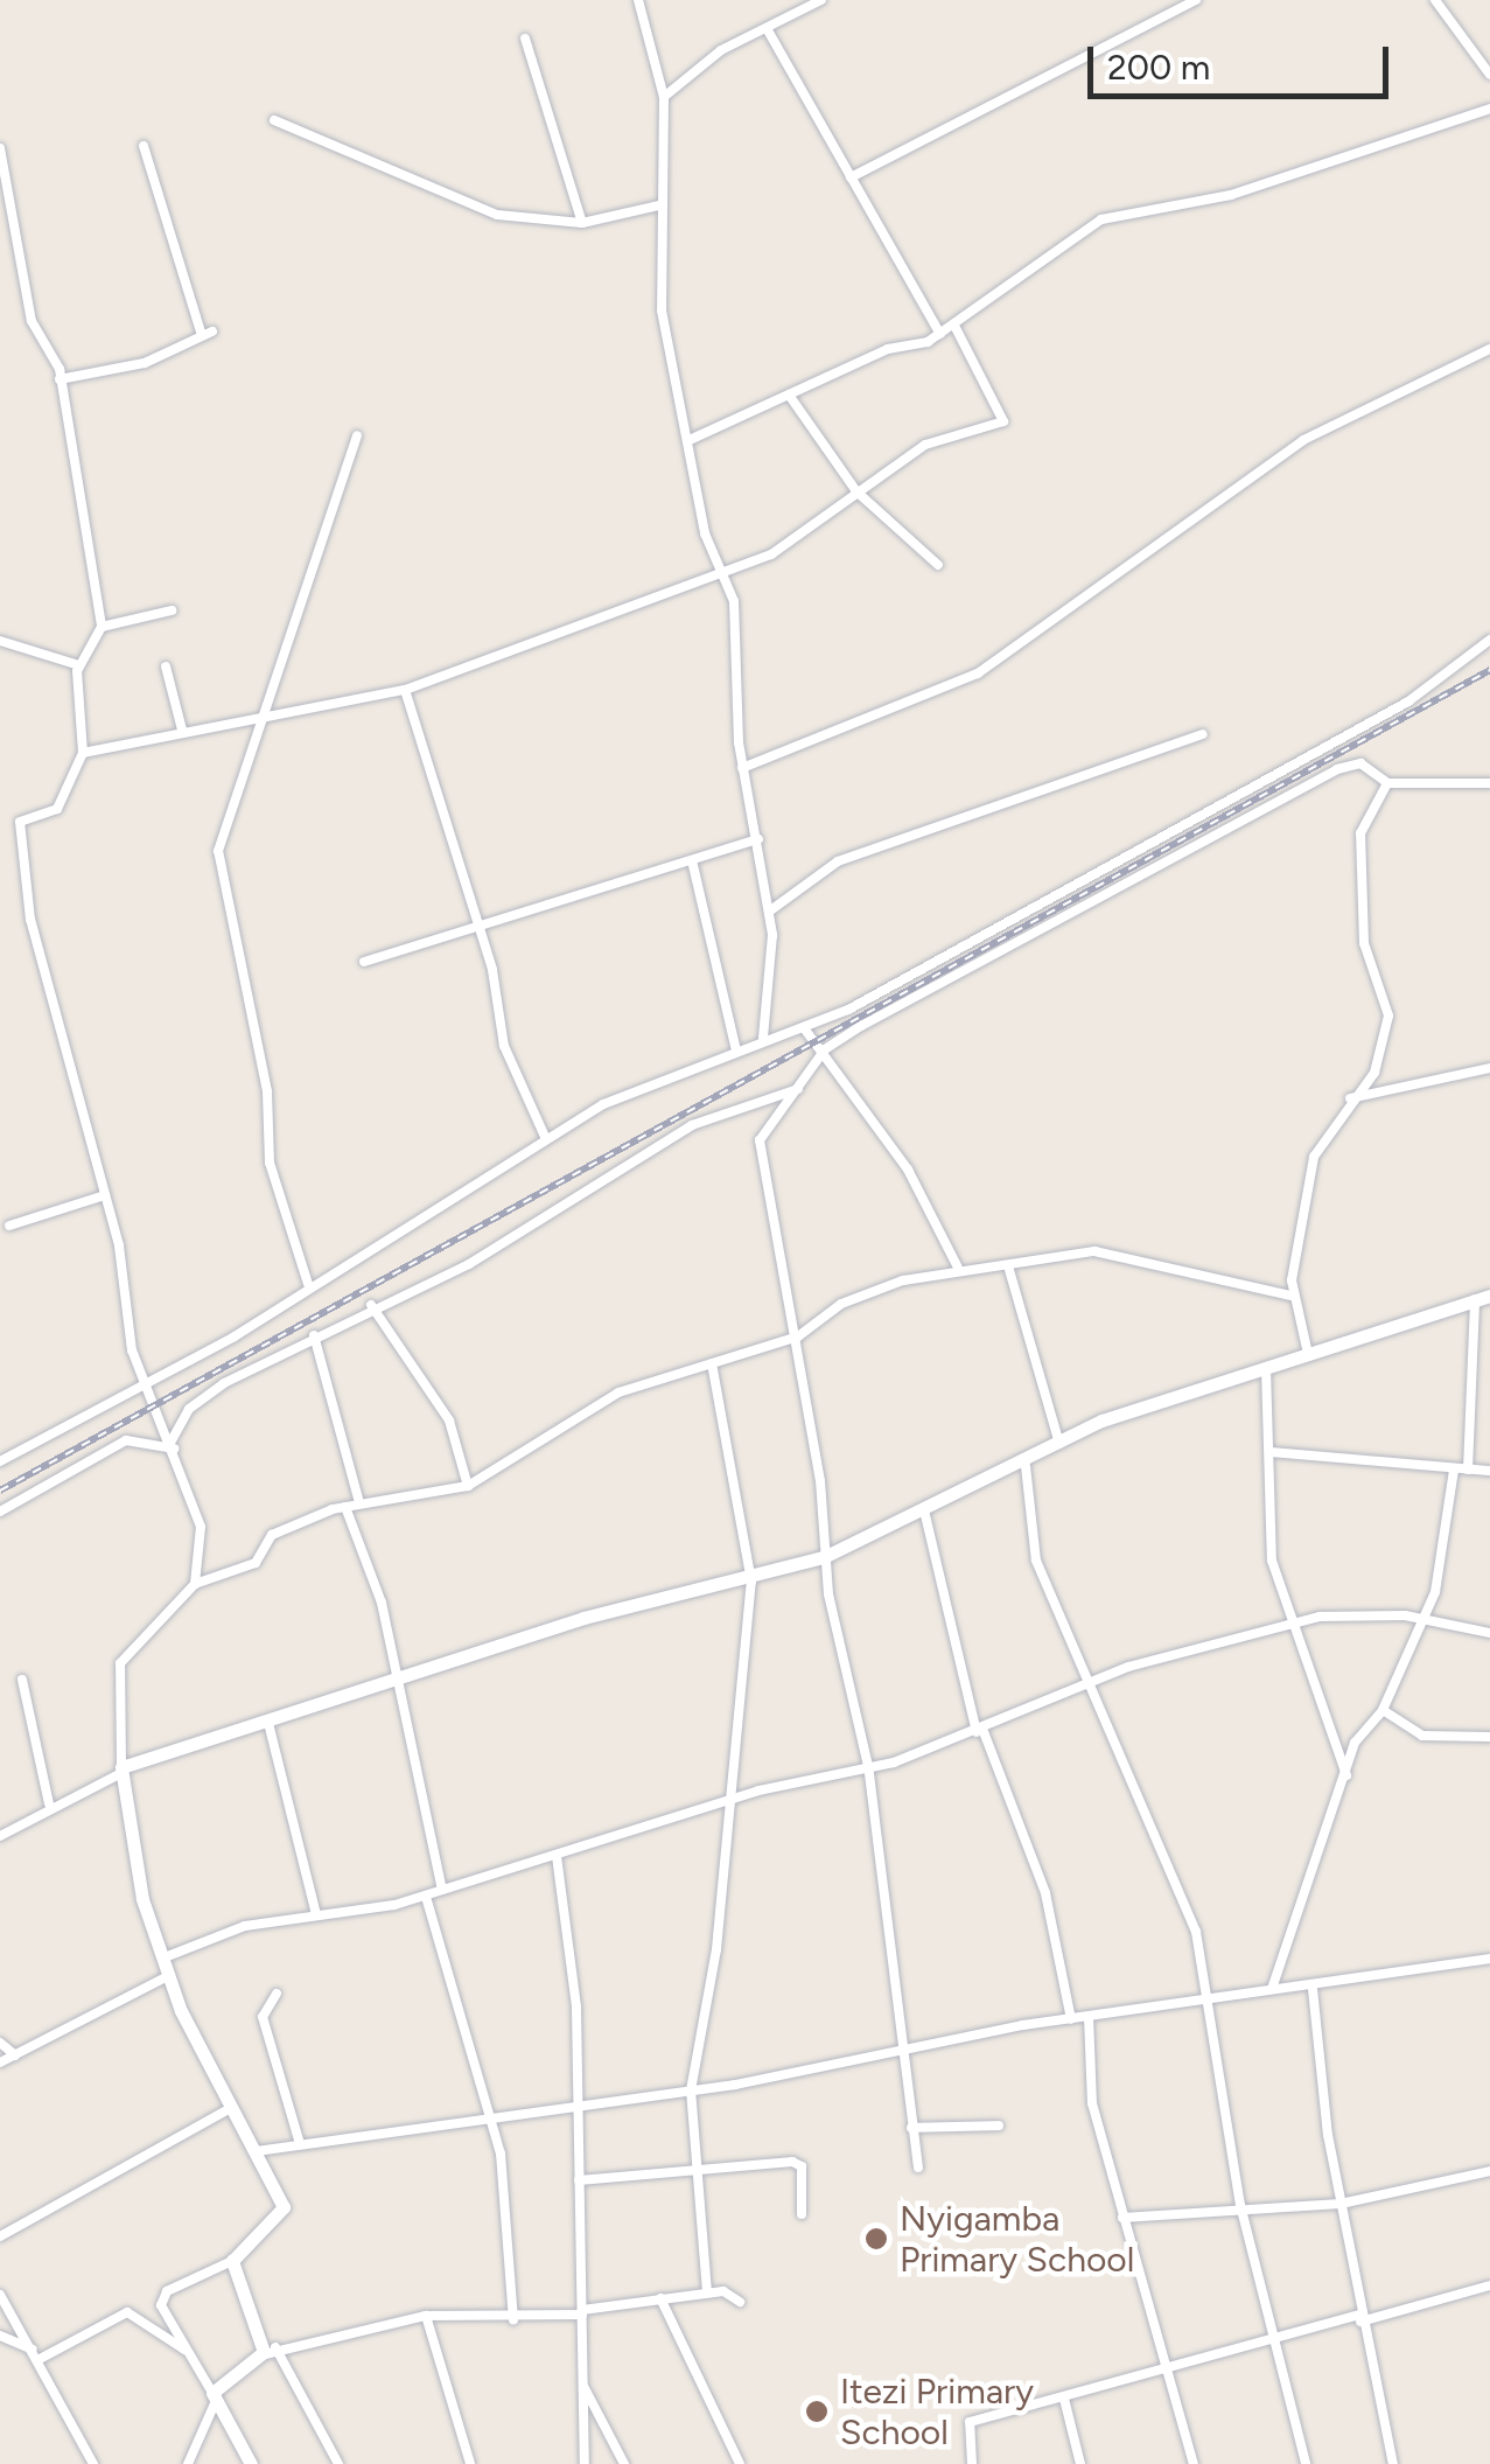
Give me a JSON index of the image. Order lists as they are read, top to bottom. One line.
{"places":["Nyigamba Primary School","Itezi Primary School"],"scale_bar":"200 m"}
